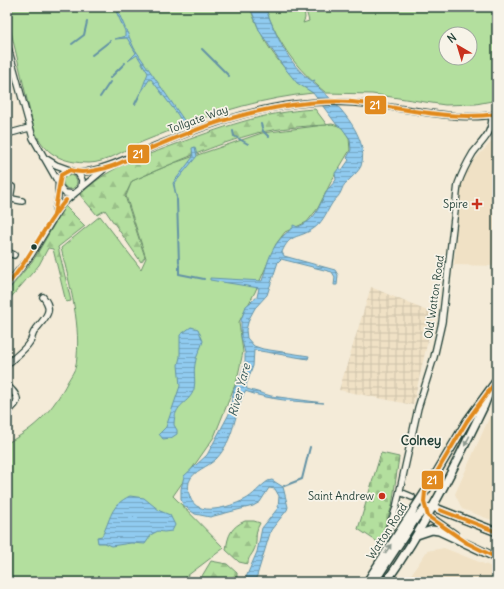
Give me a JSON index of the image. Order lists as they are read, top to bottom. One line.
{"streets":{"main road":["Watton Road"],"street":["Tollgate Way","Old Watton Road"]},"crossings":[["Tollgate Way","Old Watton Road"]],"districts":["Colney"],"water":["River Yare"],"places":{"health":["Spire"],"other":["Saint Andrew"]},"lines":["transit line 21"],"north":"top left"}
